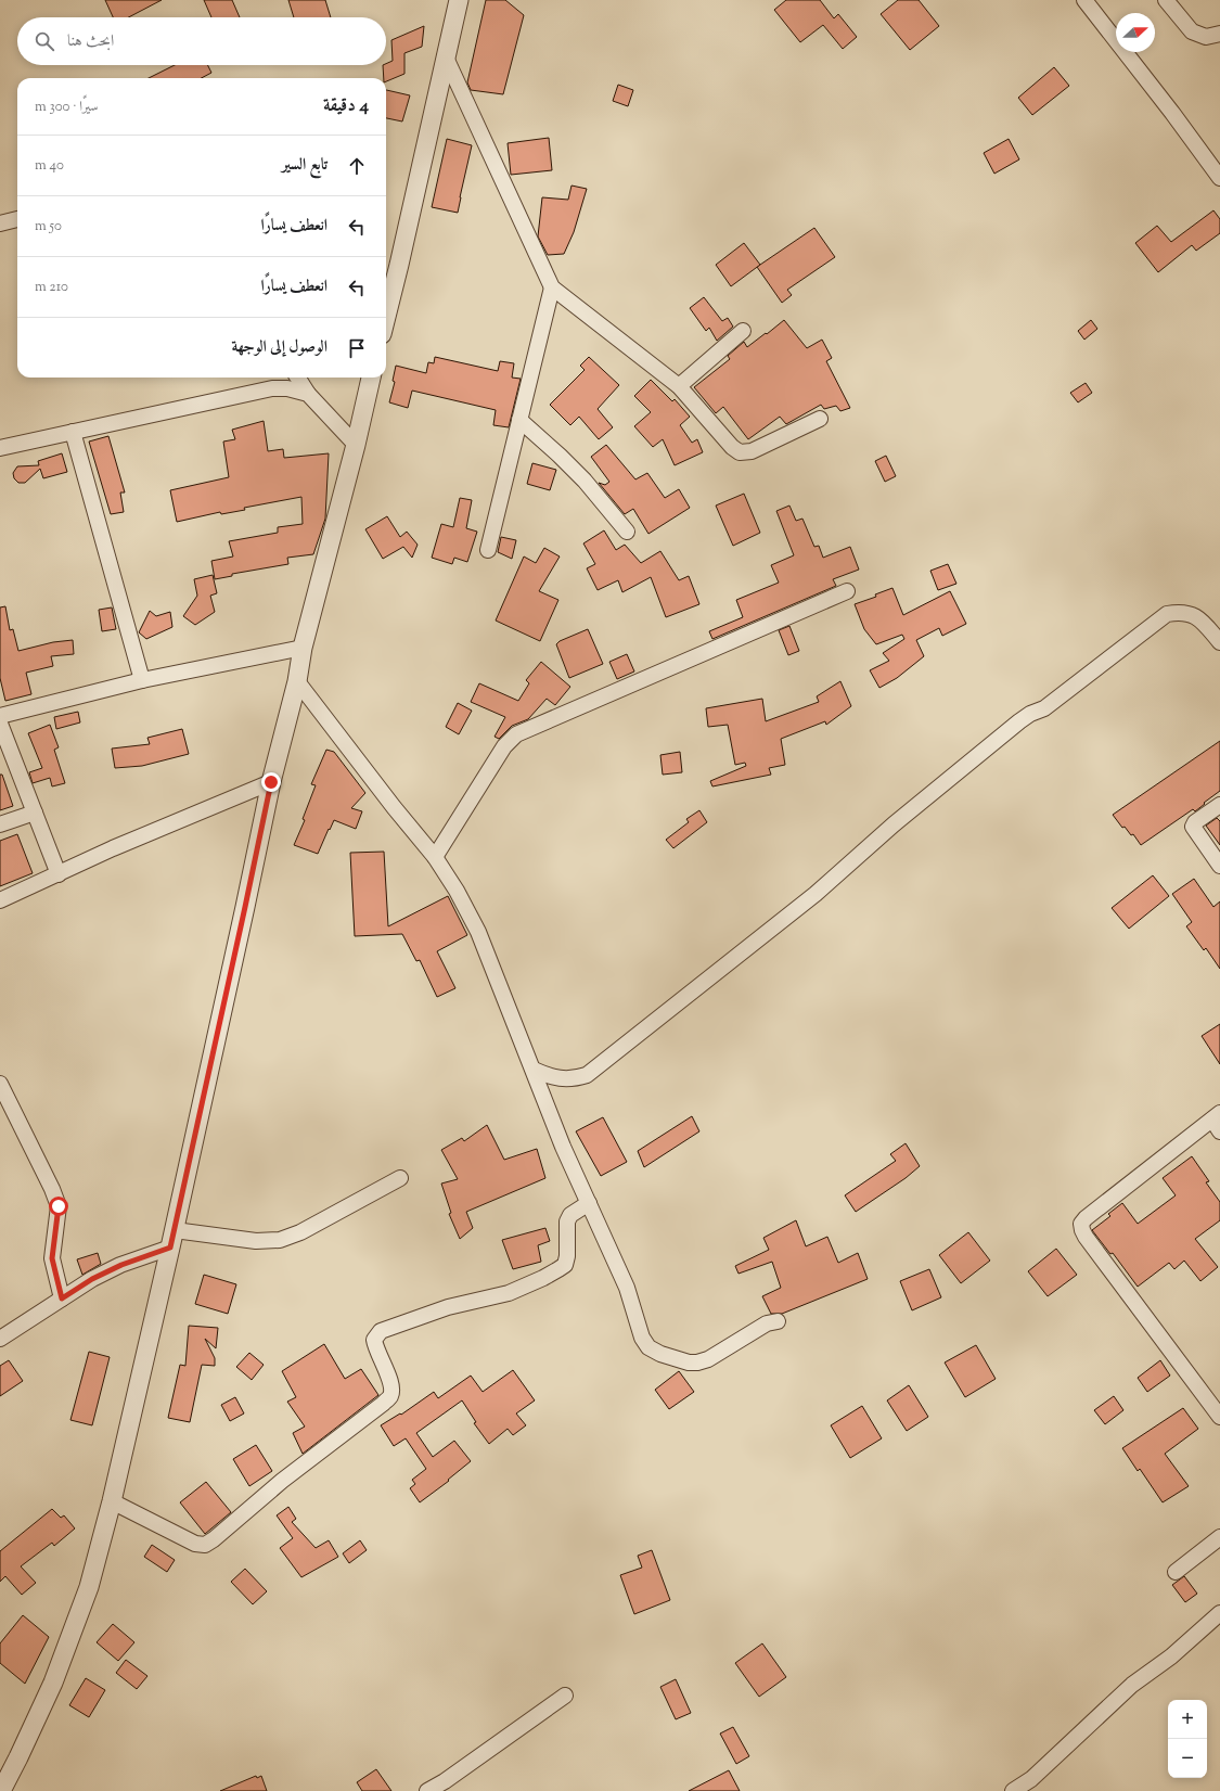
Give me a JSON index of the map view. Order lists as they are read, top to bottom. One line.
{"north":"right","page":{"search":"ابحث هنا","heading":["4 دقيقة","سيرًا · 300 m"],"list":[["تابع السير","40 m"],["انعطف يسارًا","50 m"],["انعطف يسارًا","210 m"],"الوصول إلى الوجهة"],"map_buttons":["+","−"]}}
